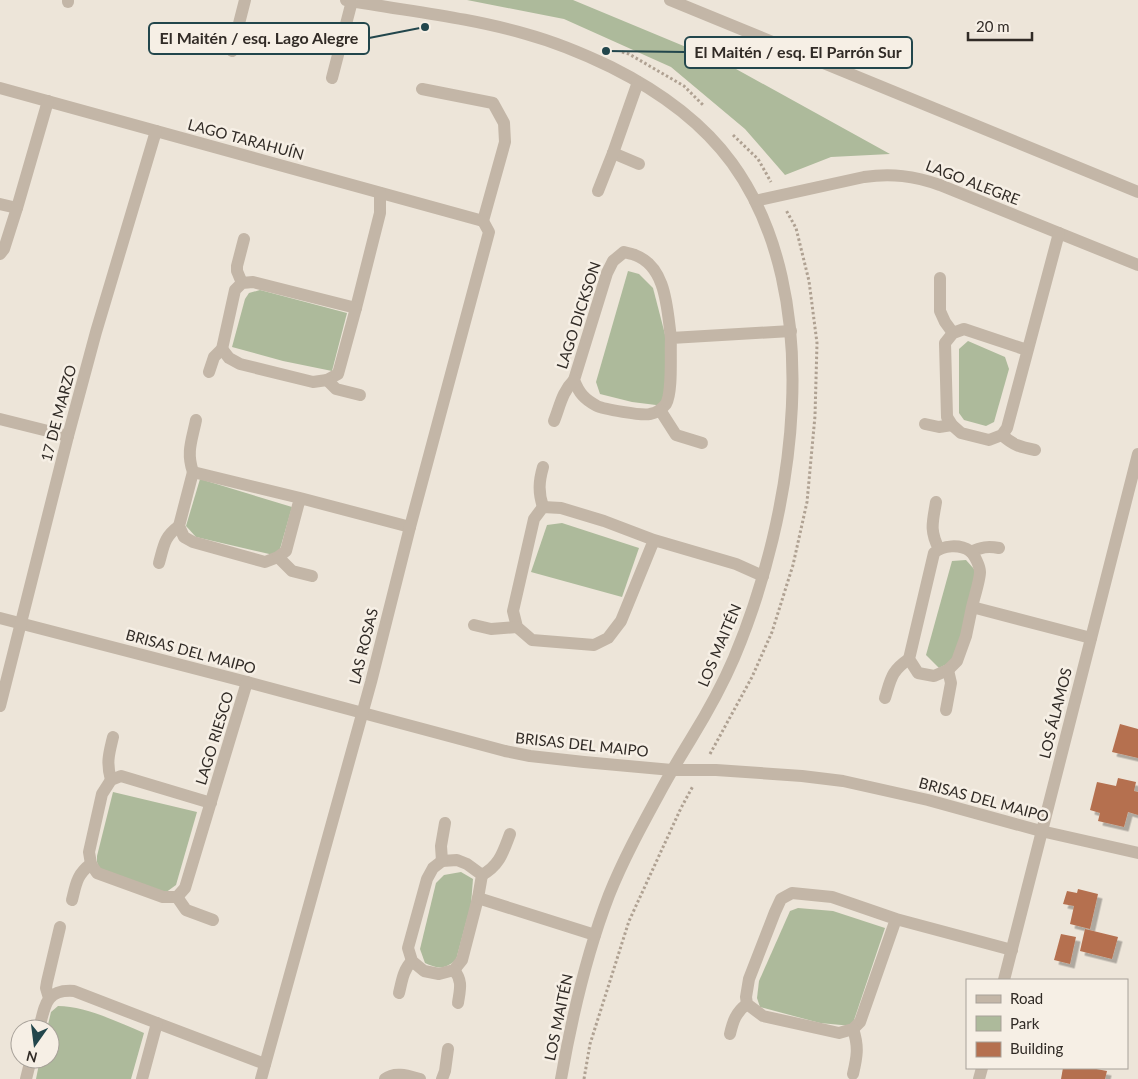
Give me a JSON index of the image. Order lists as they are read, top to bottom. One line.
{"streets":{"street":["LAGO TARAHUÍN","LAGO ALEGRE","LAGO DICKSON","17 DE MARZO","LOS MAITÉN","LAS ROSAS","BRISAS DEL MAIPO","LOS ÁLAMOS","LAGO RIESCO"]},"crossings":[["LAGO TARAHUÍN","17 DE MARZO"],["LAGO TARAHUÍN","LAS ROSAS"],["LAGO ALEGRE","LOS MAITÉN"],["17 DE MARZO","BRISAS DEL MAIPO"],["LOS MAITÉN","BRISAS DEL MAIPO"],["LAS ROSAS","BRISAS DEL MAIPO"],["BRISAS DEL MAIPO","LOS ÁLAMOS"],["BRISAS DEL MAIPO","LAGO RIESCO"]],"places":["El Maitén / esq. Lago Alegre","El Maitén / esq. El Parrón Sur"],"legend":["Road","Park","Building"],"scale_bar":"20 m","north":"bottom"}
